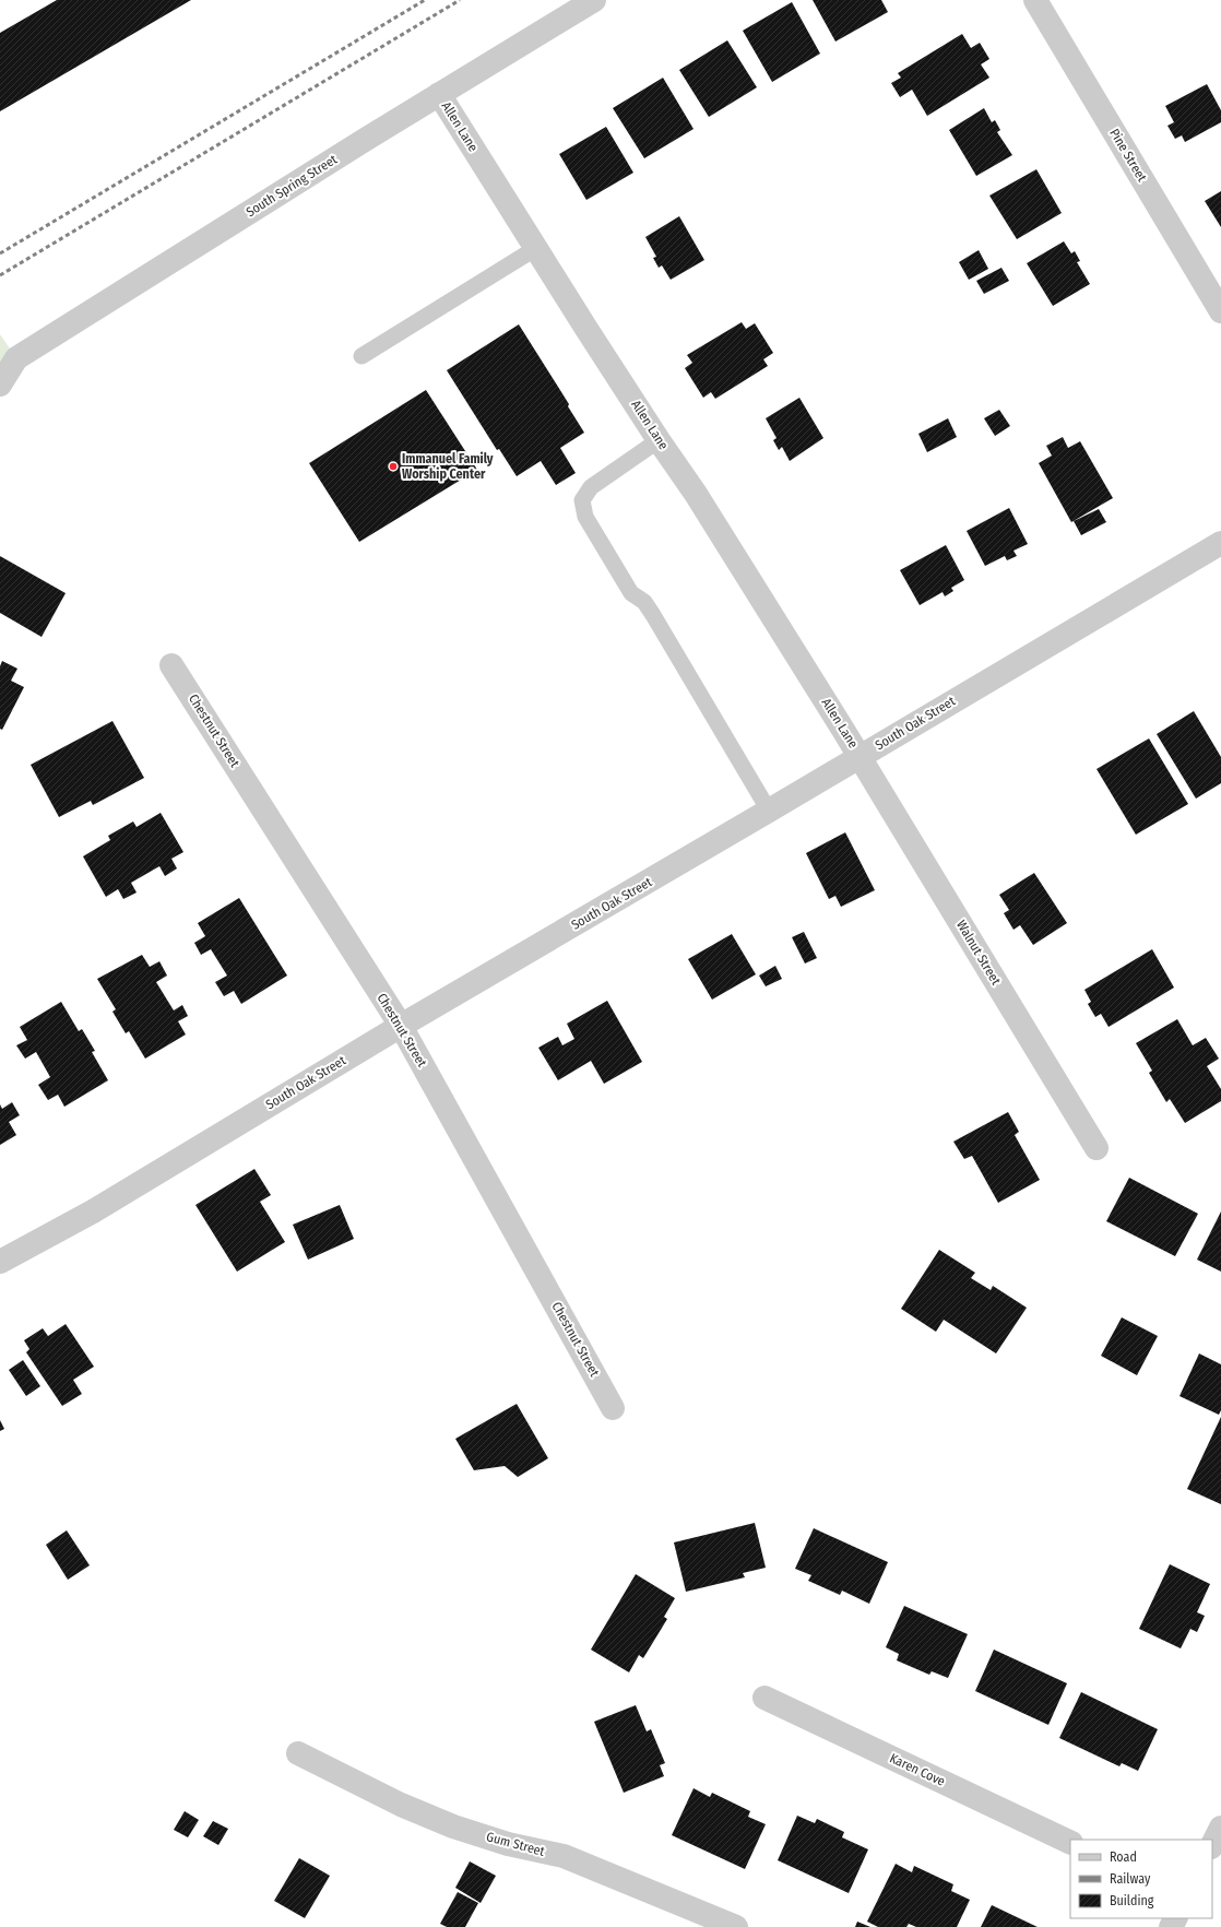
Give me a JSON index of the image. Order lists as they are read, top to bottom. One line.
{"streets":{"street":["Allen Lane","Pine Street","South Spring Street","South Oak Street","Chestnut Street","Walnut Street","Karen Cove","Gum Street"]},"crossings":[["Allen Lane","South Spring Street"],["Allen Lane","South Oak Street"],["Allen Lane","Walnut Street"],["South Oak Street","Chestnut Street"],["South Oak Street","Walnut Street"]],"places":["Immanuel Family Worship Center"],"legend":["Road","Railway","Building"]}
